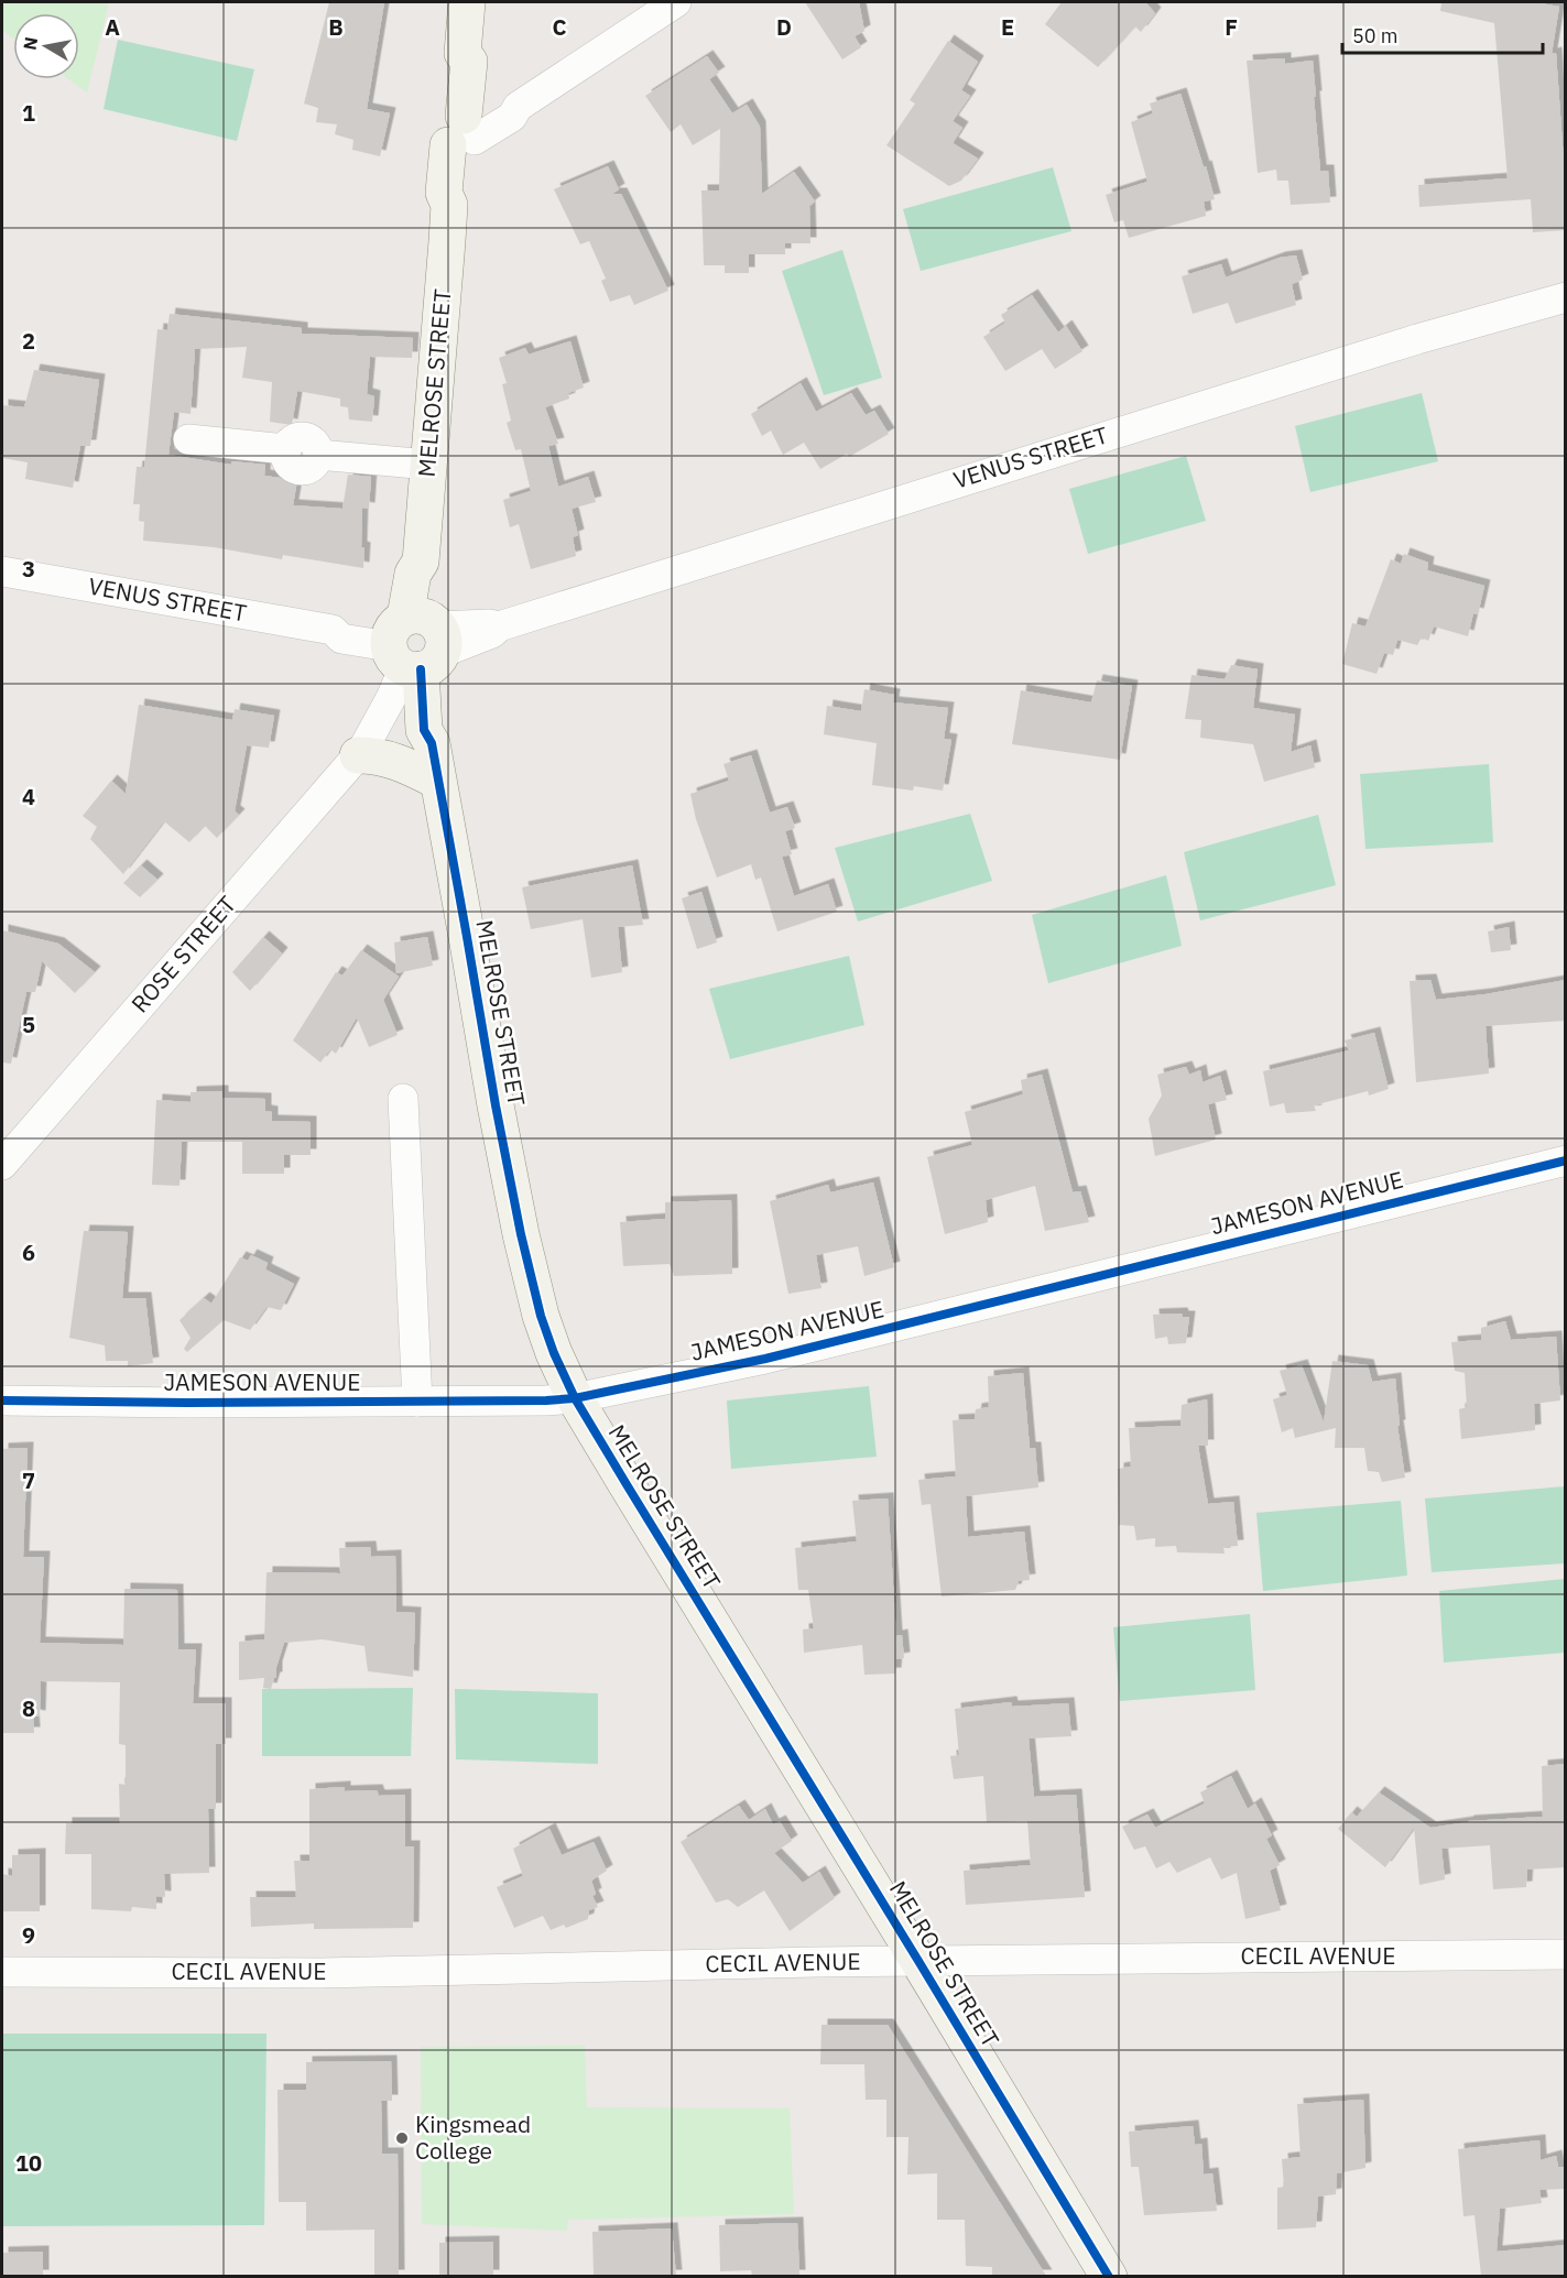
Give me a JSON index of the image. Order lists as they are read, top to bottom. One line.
{"streets":{"street":["MELROSE STREET","VENUS STREET","ROSE STREET","JAMESON AVENUE","CECIL AVENUE"]},"crossings":[["MELROSE STREET","VENUS STREET"],["MELROSE STREET","ROSE STREET"],["MELROSE STREET","JAMESON AVENUE"],["MELROSE STREET","CECIL AVENUE"],["VENUS STREET","ROSE STREET"]],"places":["Kingsmead College"],"scale_bar":"50 m","north":"left","grid":{"columns":["A","B","C","D","E","F"],"rows":["1","2","3","4","5","6","7","8","9","10"]}}
